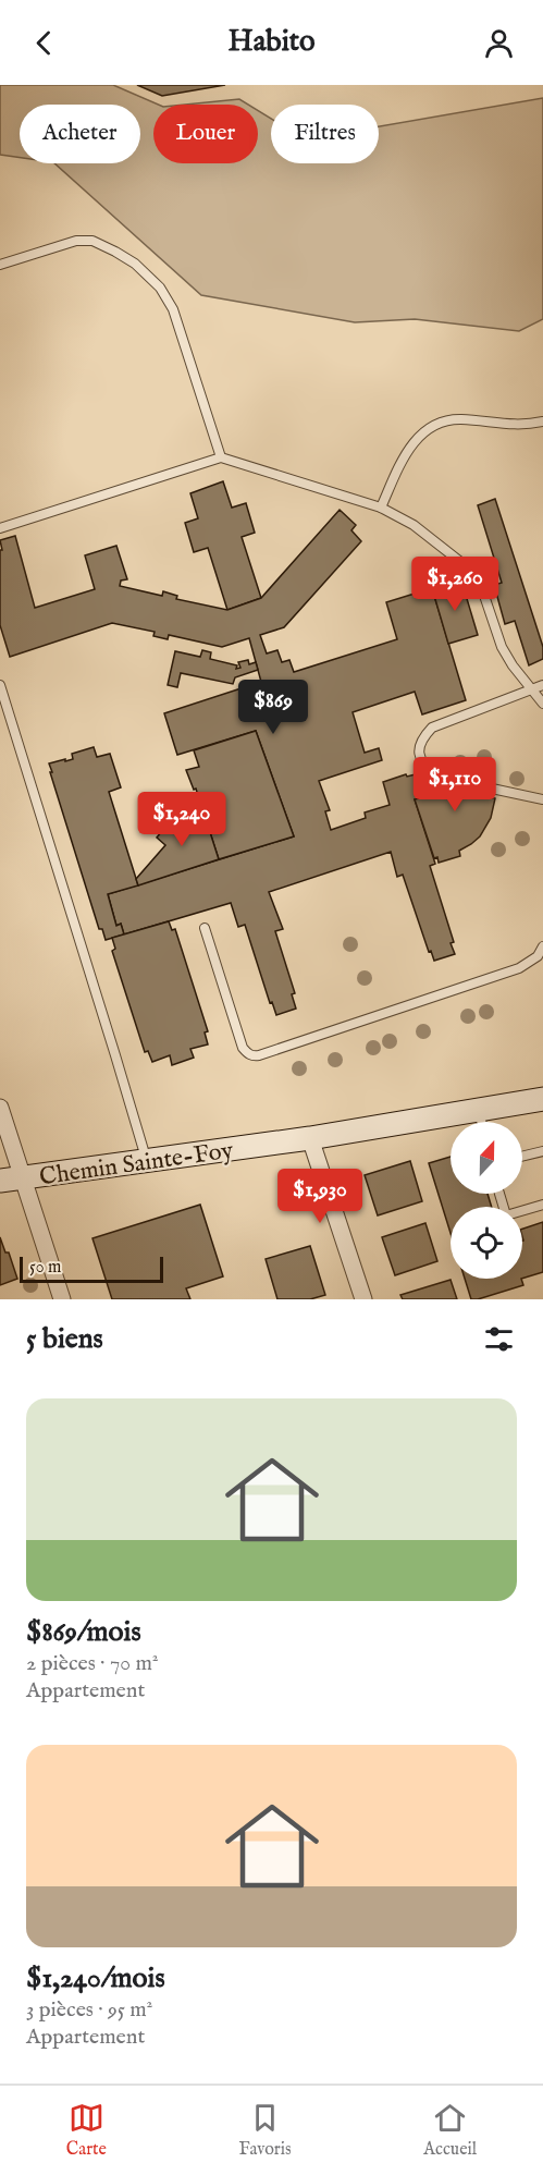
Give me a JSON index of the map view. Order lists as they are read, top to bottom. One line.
{"streets":{"main road":["Chemin Sainte-Foy"]},"scale_bar":"50 m","north":"top","page":{"header":"Habito","chip":["Acheter","Louer","Filtres"],"price":["$1,260","$869","$1,110","$1,240","$1,930"],"scale":"50 m","heading":"5 biens","list":[{"name":"$869/mois","note":"2 pièces · 70 m² · Appartement"},{"name":"$1,240/mois","note":"3 pièces · 95 m² · Appartement"}],"tabs":["Carte","Favoris","Accueil"]}}
